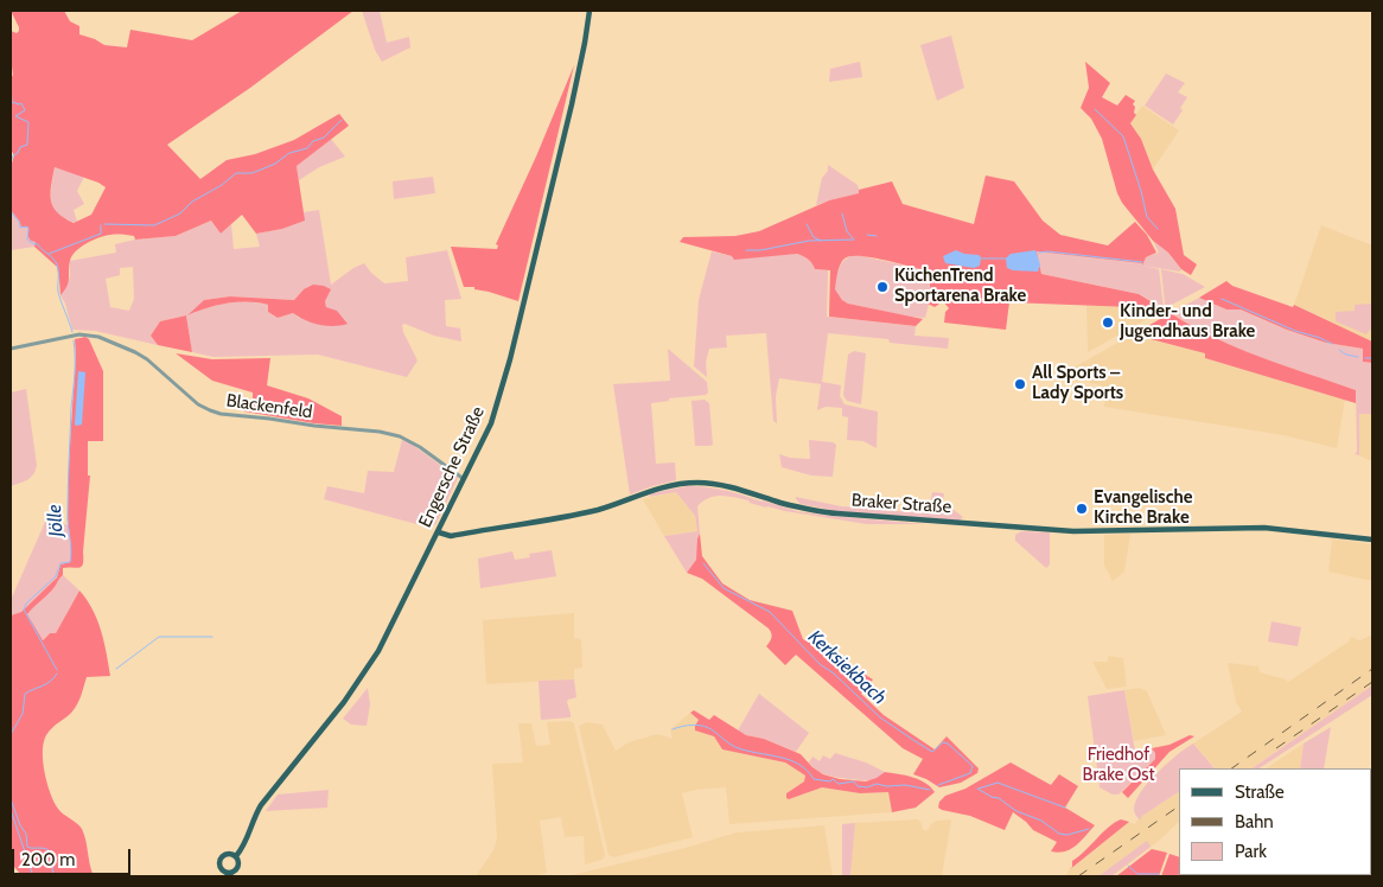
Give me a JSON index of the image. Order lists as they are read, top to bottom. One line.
{"streets":{"main road":["Engersche Straße","Braker Straße"],"street":["Blackenfeld"]},"crossings":[["Blackenfeld","Engersche Straße"],["Engersche Straße","Braker Straße"]],"water":["Jölle","Kerksiekbach"],"parks":["Friedhof Brake Ost"],"places":["KüchenTrend Sportarena Brake","Kinder- und Jugendhaus Brake","All Sports – Lady Sports","Evangelische Kirche Brake"],"legend":["Straße","Bahn","Park"],"scale_bar":"200 m"}
